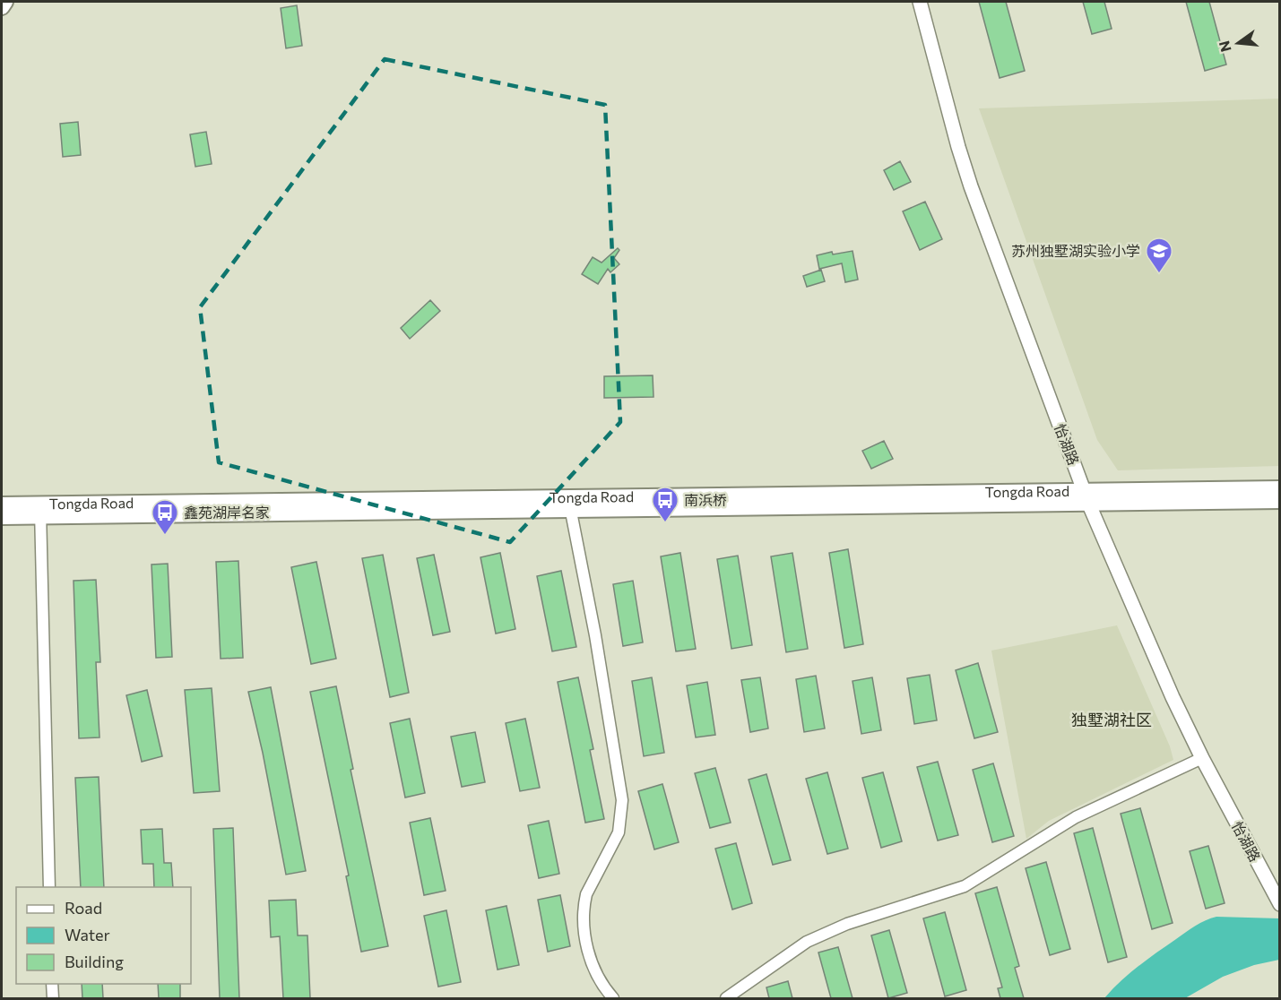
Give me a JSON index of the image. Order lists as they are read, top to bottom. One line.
{"streets":{"main road":["Tongda Road"],"street":["怡湖路"]},"crossings":[["怡湖路","Tongda Road"]],"districts":["独墅湖社区"],"places":{"school or university":["苏州独墅湖实验小学"],"bus stop":["南浜桥","鑫苑湖岸名家"]},"legend":["Road","Water","Building"],"north":"left"}
